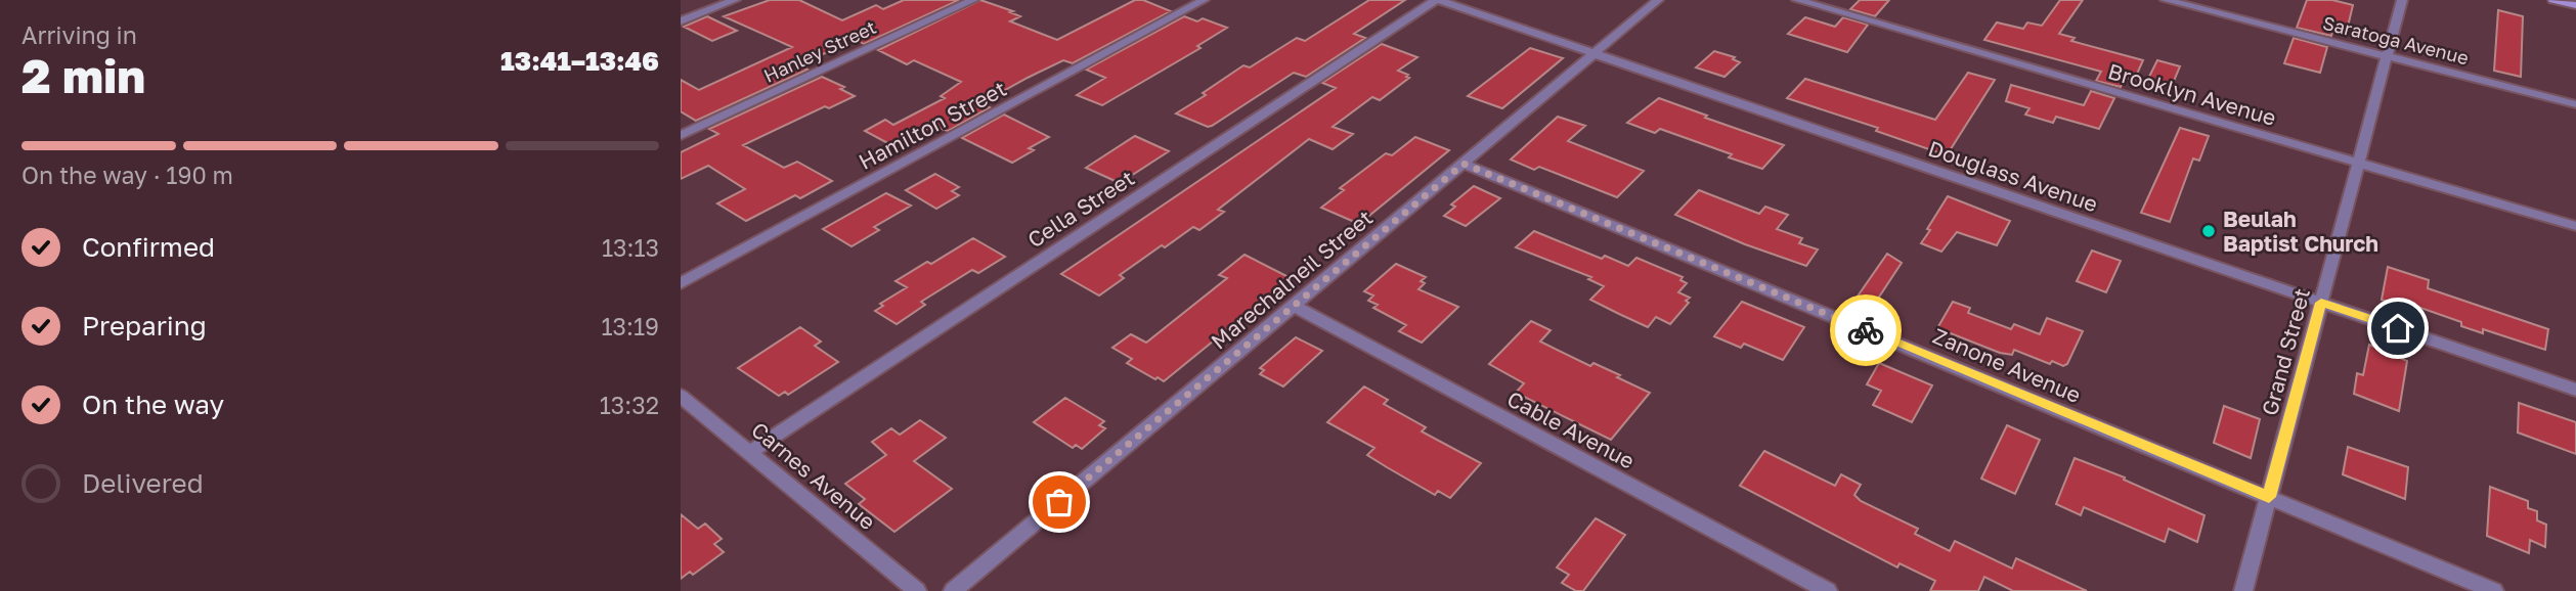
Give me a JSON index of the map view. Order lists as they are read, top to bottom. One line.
{"streets":{"street":["Saratoga Avenue","Hanley Street","Brooklyn Avenue","Hamilton Street","Douglass Avenue","Cella Street","Marechalneil Street","Grand Street","Zanone Avenue","Cable Avenue","Carnes Avenue"]},"crossings":[["Saratoga Avenue","Grand Street"],["Brooklyn Avenue","Grand Street"],["Douglass Avenue","Cella Street"],["Douglass Avenue","Marechalneil Street"],["Douglass Avenue","Grand Street"],["Cella Street","Carnes Avenue"],["Marechalneil Street","Zanone Avenue"],["Marechalneil Street","Cable Avenue"],["Grand Street","Zanone Avenue"]],"places":["Beulah Baptist Church"],"page":{"heading":["2 min","Arriving in","13:41–13:46"],"bar":"On the way · 190 m","list":[["Confirmed","13:13"],["Preparing","13:19"],["On the way","13:32"],"Delivered"]}}
